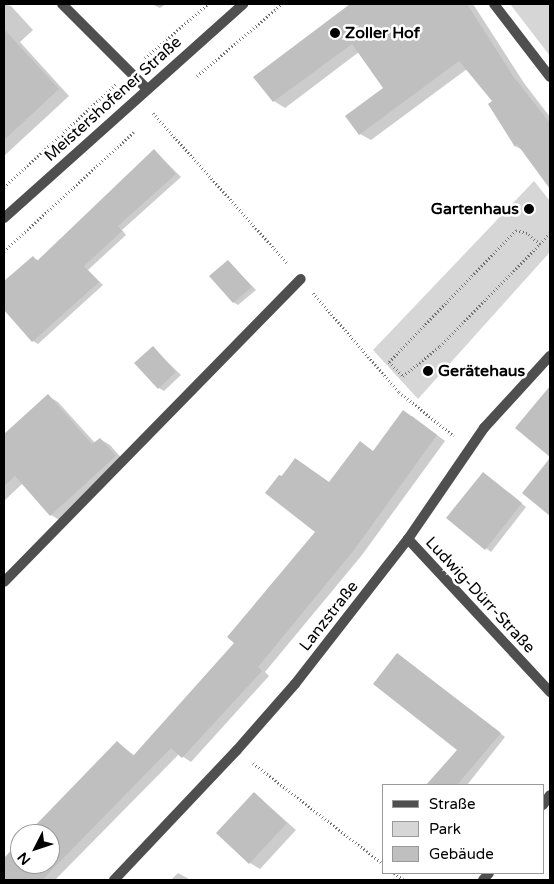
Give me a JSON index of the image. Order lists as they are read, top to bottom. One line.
{"streets":{"street":["Meistershofener Straße","Ludwig-Dürr-Straße","Lanzstraße"]},"crossings":[["Ludwig-Dürr-Straße","Lanzstraße"]],"places":["Zoller Hof","Gartenhaus","Gerätehaus"],"legend":["Straße","Park","Gebäude"],"north":"bottom left"}
